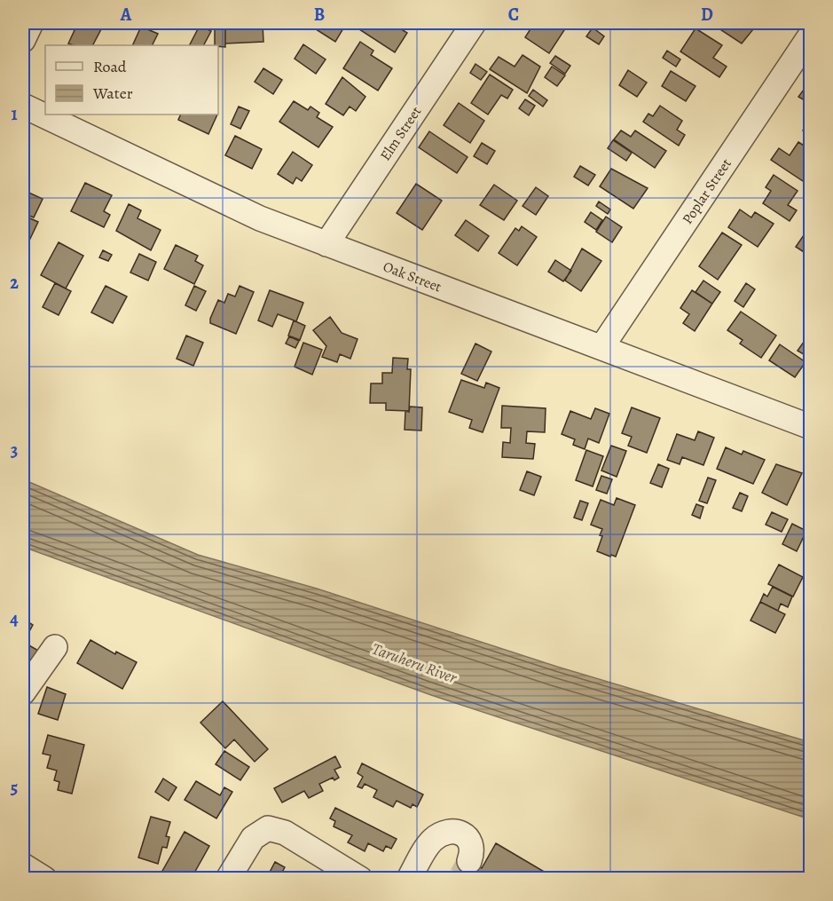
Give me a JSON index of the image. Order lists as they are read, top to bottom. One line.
{"streets":{"street":["Elm Street","Poplar Street","Oak Street"]},"crossings":[["Elm Street","Oak Street"],["Poplar Street","Oak Street"]],"water":["Taruheru River"],"legend":["Road","Water"],"grid":{"columns":["A","B","C","D"],"rows":["1","2","3","4","5"]}}
